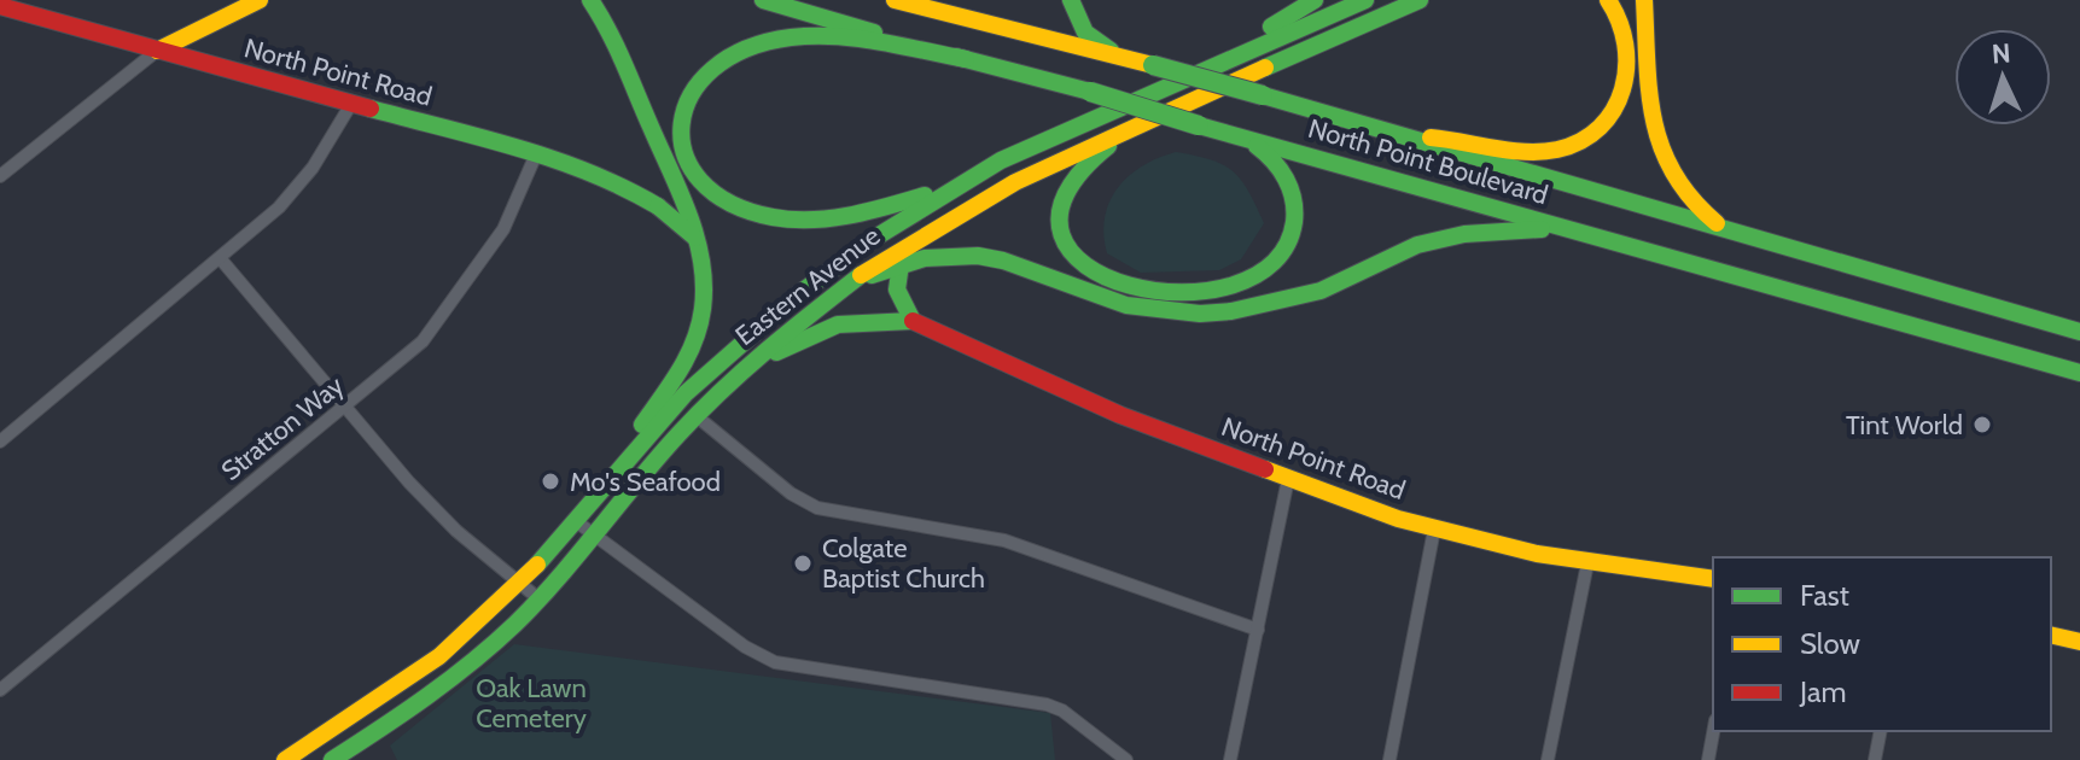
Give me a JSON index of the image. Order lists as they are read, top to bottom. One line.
{"streets":{"main road":["North Point Road","North Point Boulevard","Eastern Avenue"],"street":["Stratton Way"]},"crossings":[["North Point Road","Stratton Way"]],"parks":["Oak Lawn Cemetery"],"places":["Tint World","Mo's Seafood","Colgate Baptist Church"],"legend":["Fast","Slow","Jam"],"north":"top"}
